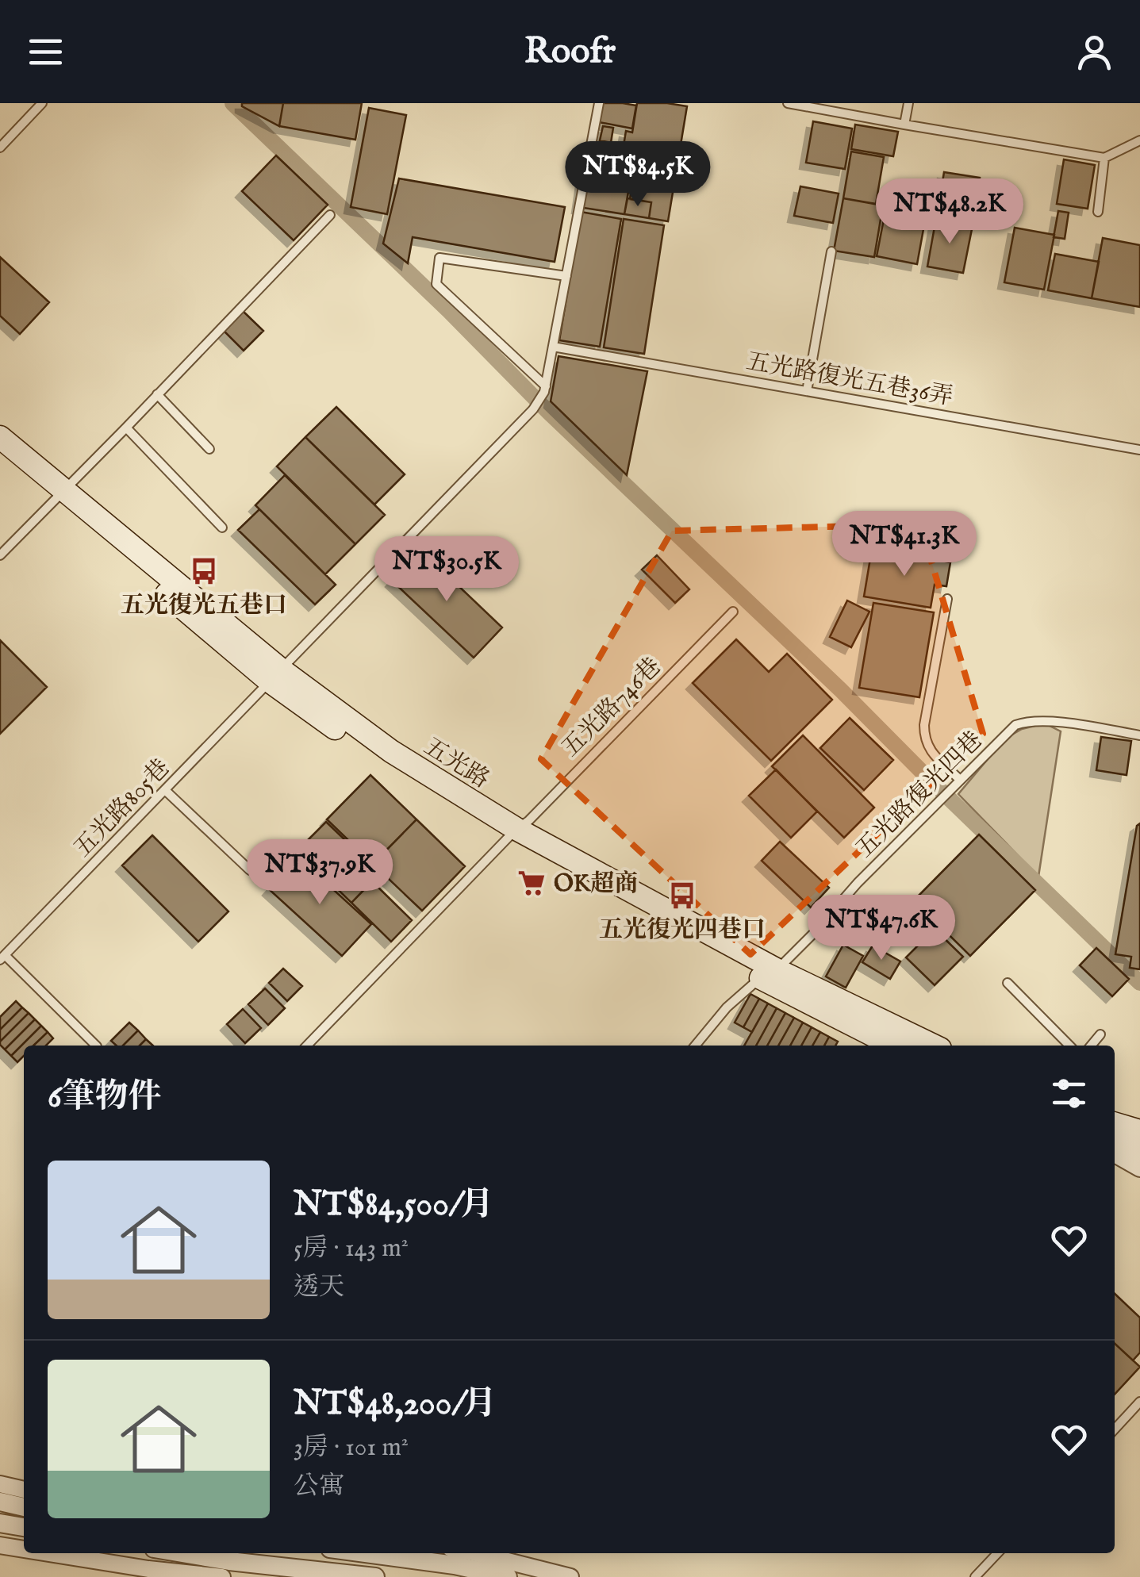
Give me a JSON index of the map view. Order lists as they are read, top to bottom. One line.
{"streets":{"main road":["五光路"],"lane":["五光路復光五巷36弄","五光路746巷","五光路復光四巷","五光路805巷"]},"crossings":[["五光路746巷","五光路"],["五光路","五光路復光四巷"],["五光路","五光路805巷"]],"places":{"bus stop":["五光復光五巷口","五光復光四巷口"],"supermarket":["OK超商"]},"page":{"header":"Roofr","price":["NT$84.5K","NT$48.2K","NT$41.3K","NT$30.5K","NT$37.9K","NT$47.6K"],"heading":"6筆物件","list":[{"name":"NT$84,500/月","note":"5房 · 143 m² · 透天"},{"name":"NT$48,200/月","note":"3房 · 101 m² · 公寓"}]}}
